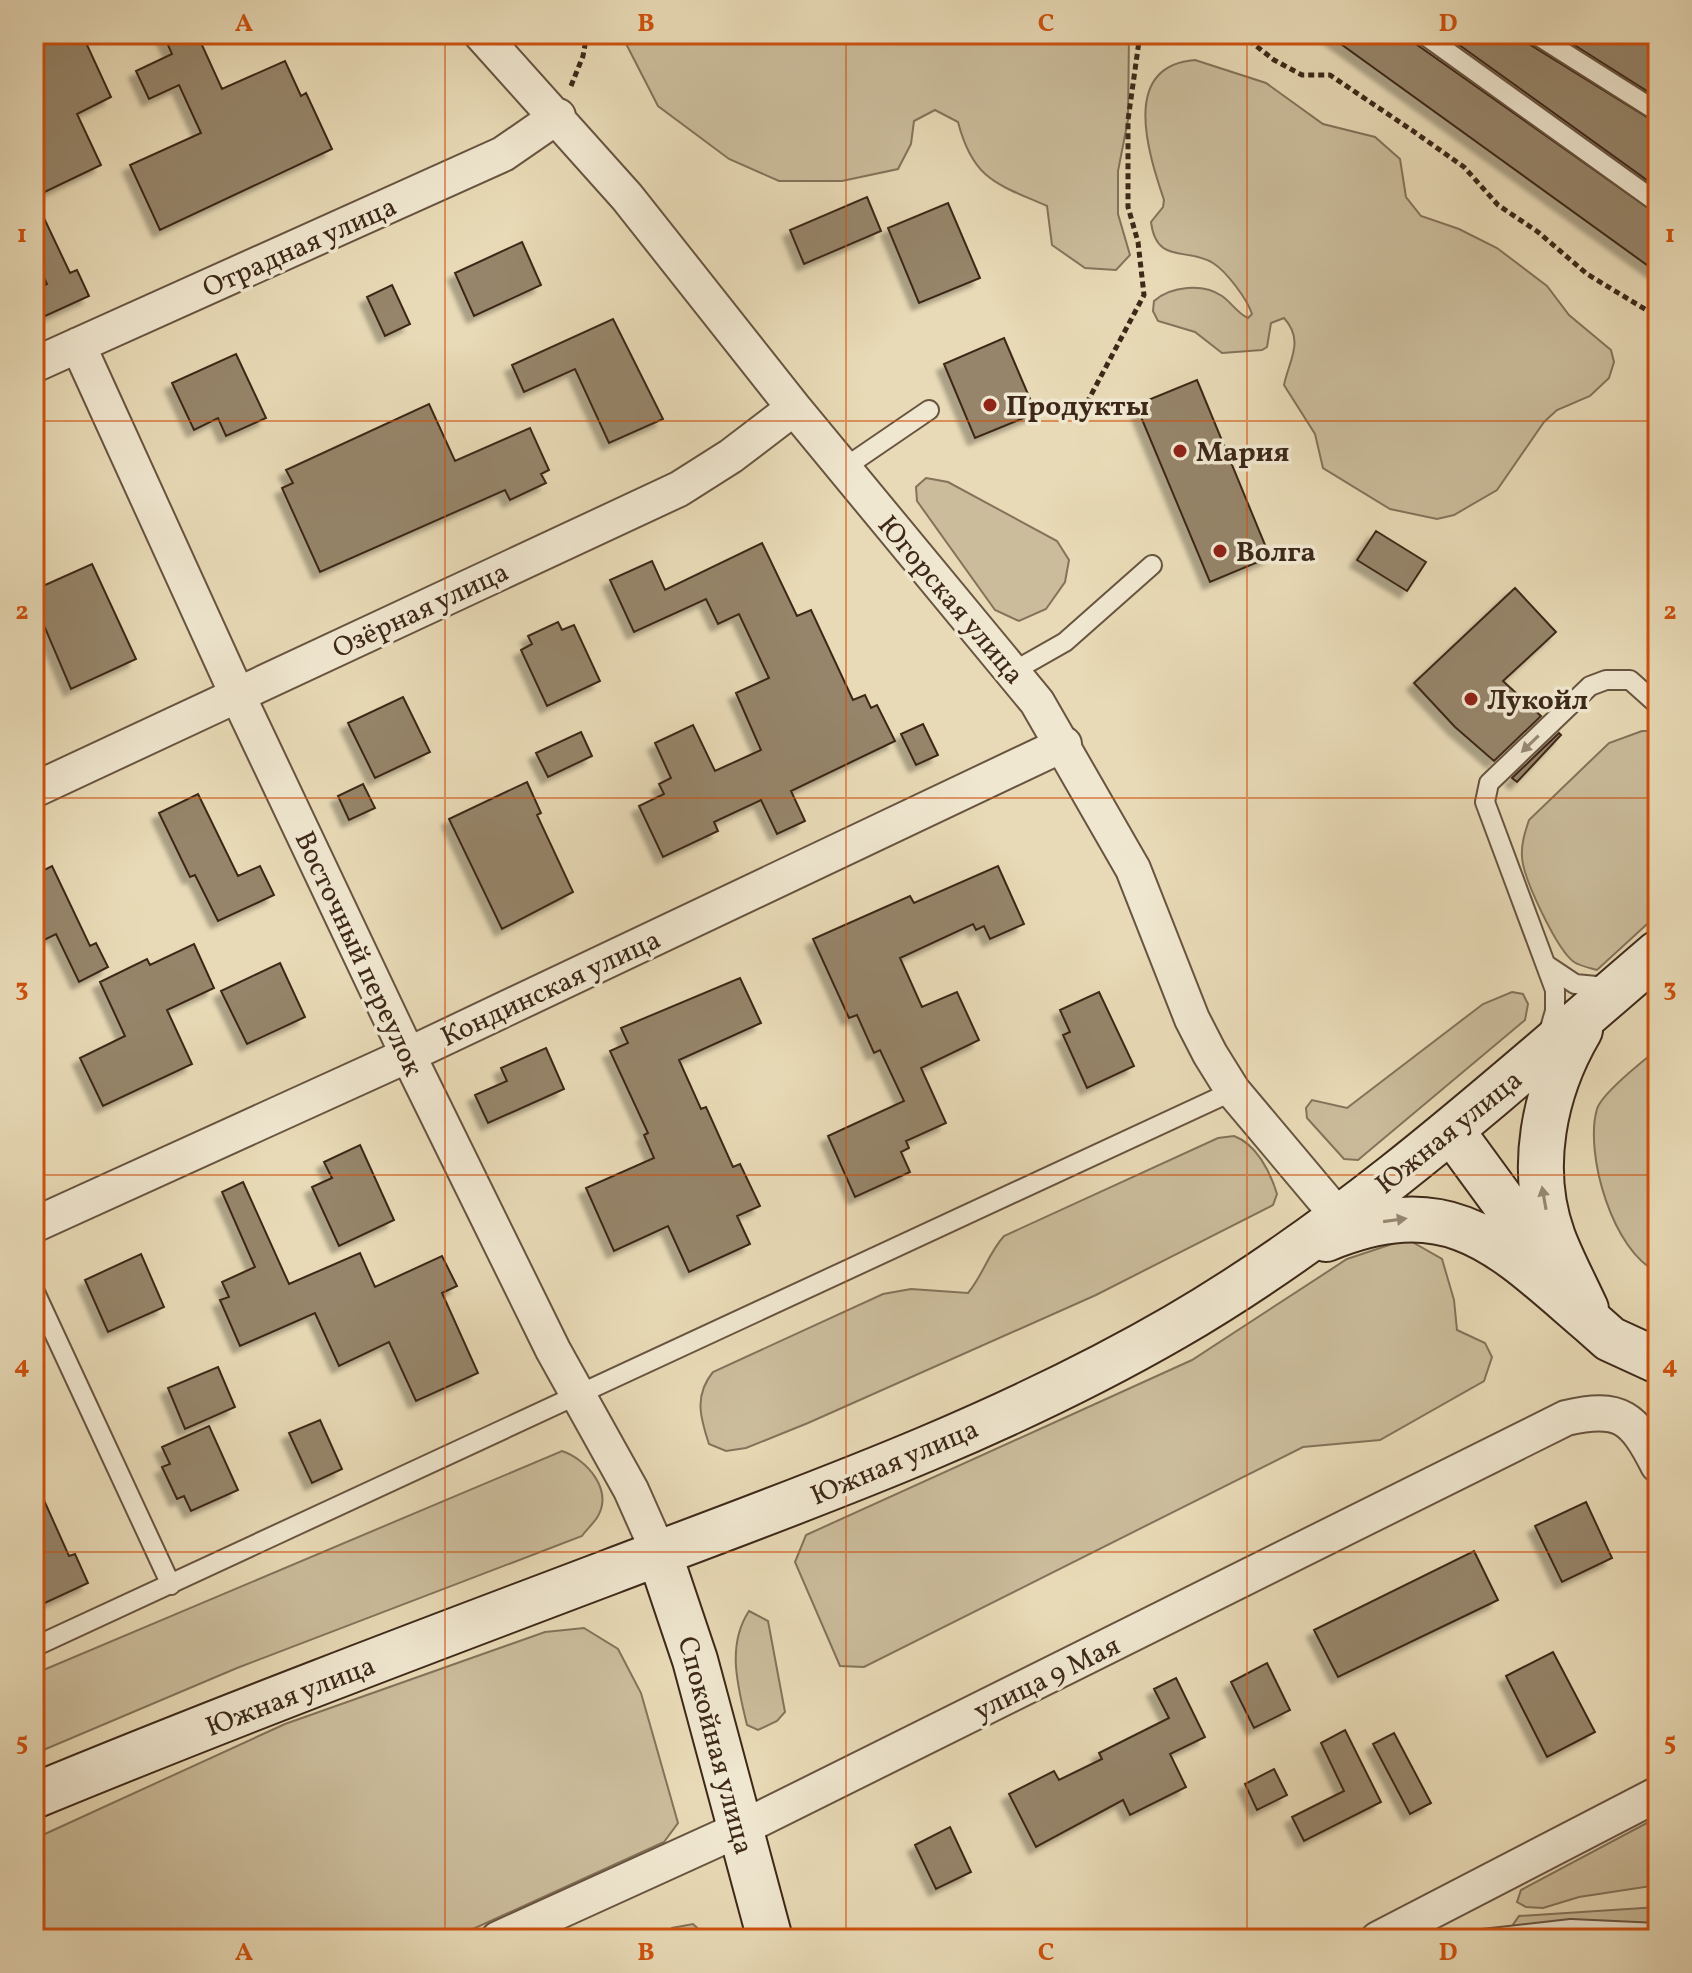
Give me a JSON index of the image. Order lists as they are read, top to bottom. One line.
{"streets":{"main road":["Южная улица","Спокойная улица"],"street":["Отрадная улица","Югорская улица","Озёрная улица","Восточный переулок","Кондинская улица","улица 9 Мая"]},"crossings":[["Отрадная улица","Югорская улица"],["Отрадная улица","Восточный переулок"],["Югорская улица","Озёрная улица"],["Югорская улица","Кондинская улица"],["Югорская улица","Южная улица"],["Озёрная улица","Восточный переулок"],["Восточный переулок","Кондинская улица"],["Восточный переулок","Южная улица"],["Восточный переулок","Спокойная улица"],["Южная улица","Спокойная улица"],["улица 9 Мая","Спокойная улица"]],"places":["Продукты","Мария","Волга","Лукойл"],"grid":{"columns":["A","B","C","D"],"rows":["1","2","3","4","5"]}}
